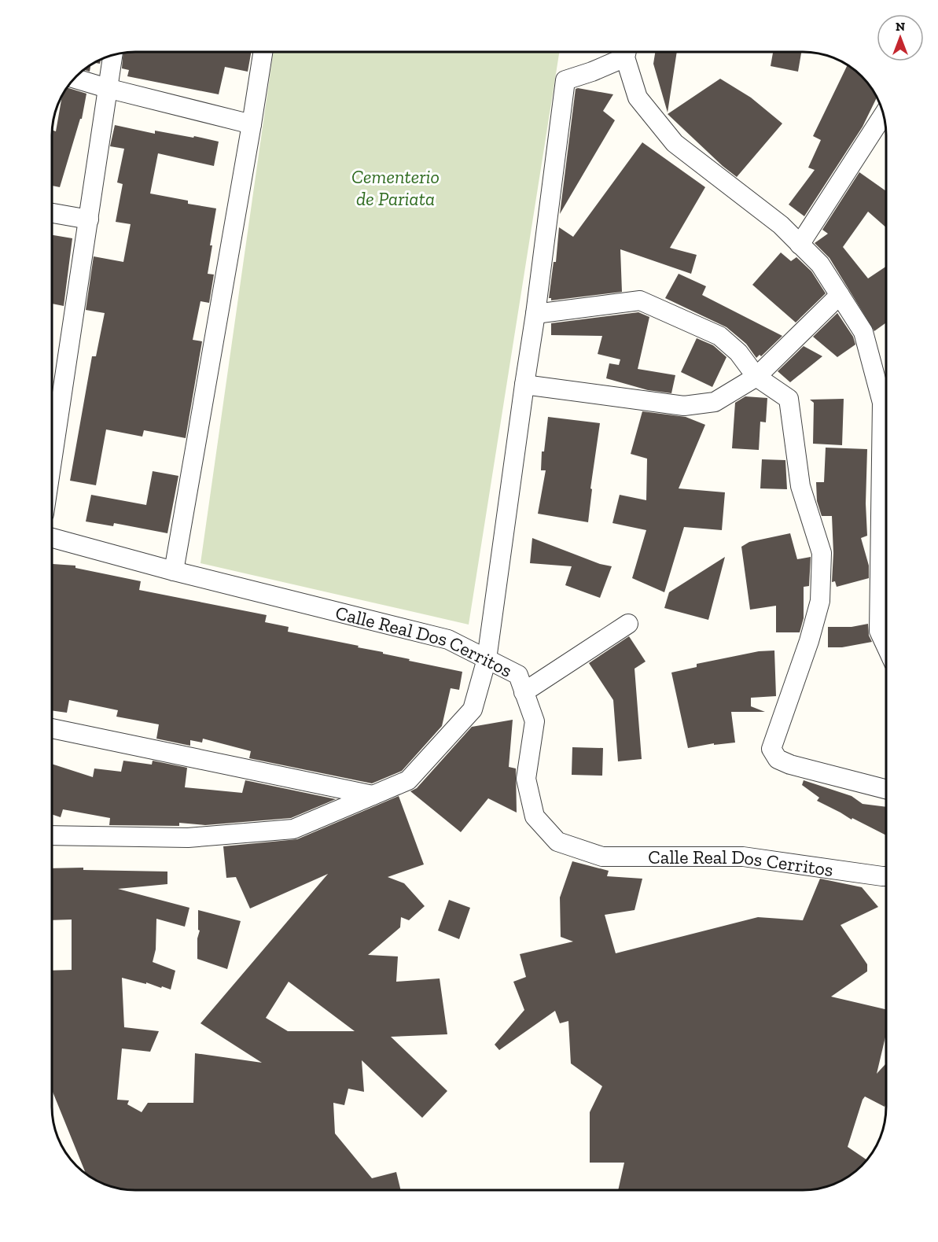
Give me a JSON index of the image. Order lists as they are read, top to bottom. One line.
{"streets":{"street":["Calle Real Dos Cerritos"]},"parks":["Cementerio de Pariata"],"north":"top"}
